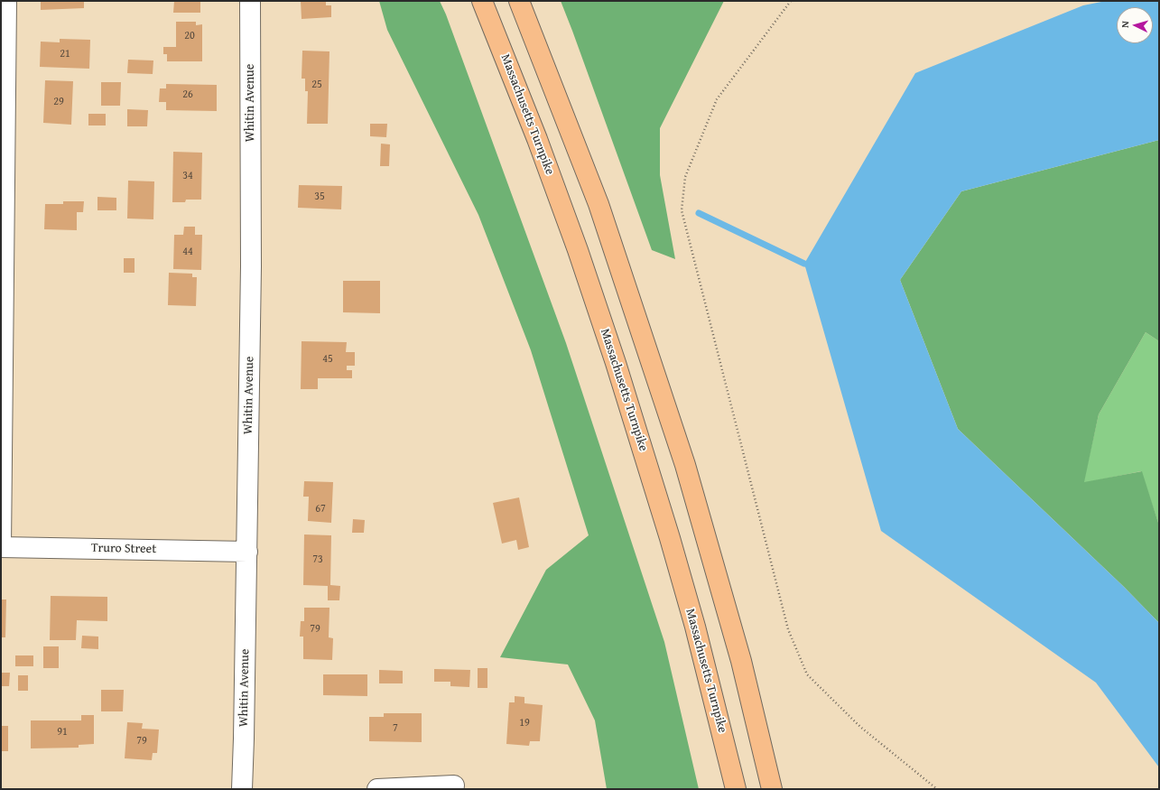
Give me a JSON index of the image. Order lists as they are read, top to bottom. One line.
{"streets":{"highway":["Massachusetts Turnpike"],"street":["Whitin Avenue","Truro Street"]},"crossings":[["Whitin Avenue","Truro Street"]],"house_numbers":["20","21","25","26","29","34","35","44","45","67","73","79","19","7","91","79"],"north":"left"}
